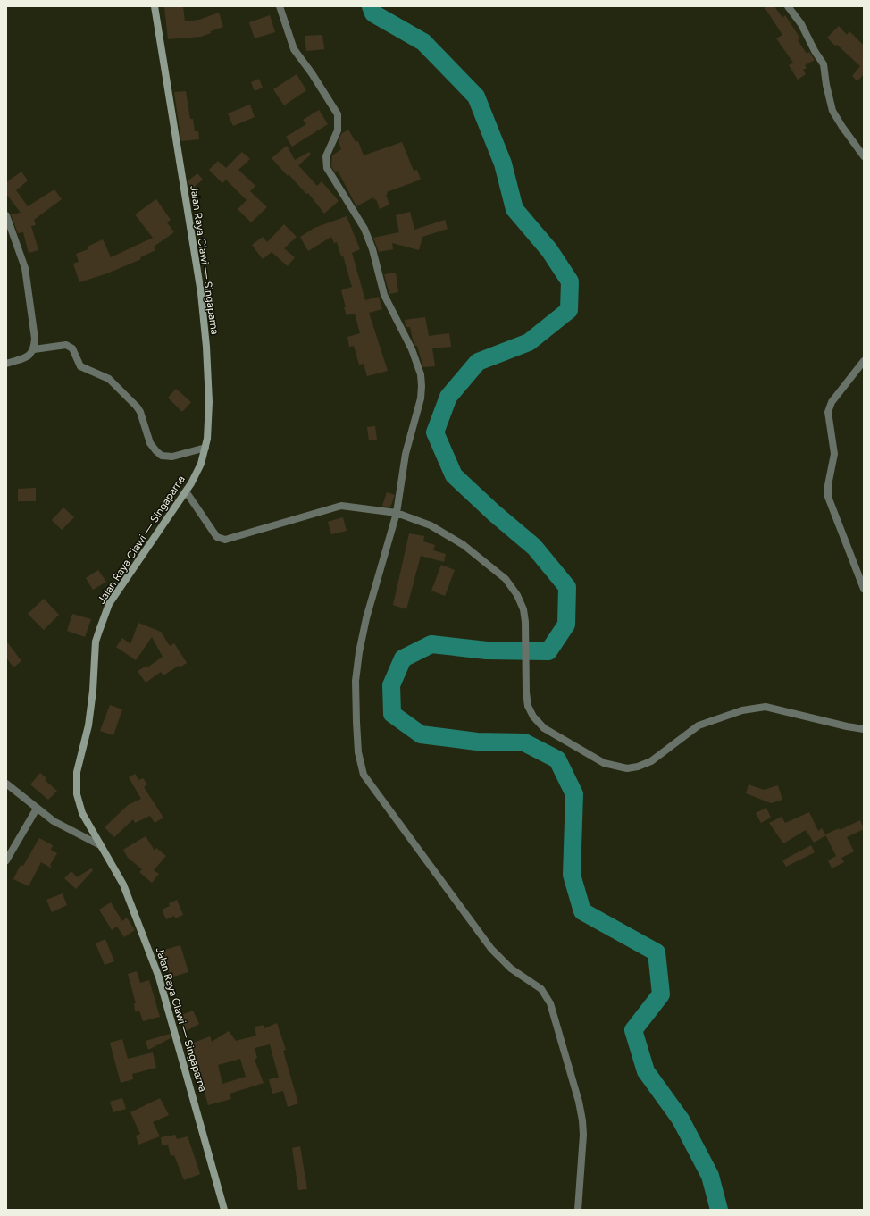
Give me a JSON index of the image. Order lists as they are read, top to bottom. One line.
{"streets":{"main road":["Jalan Raya Ciawi — Singaparna"]}}
